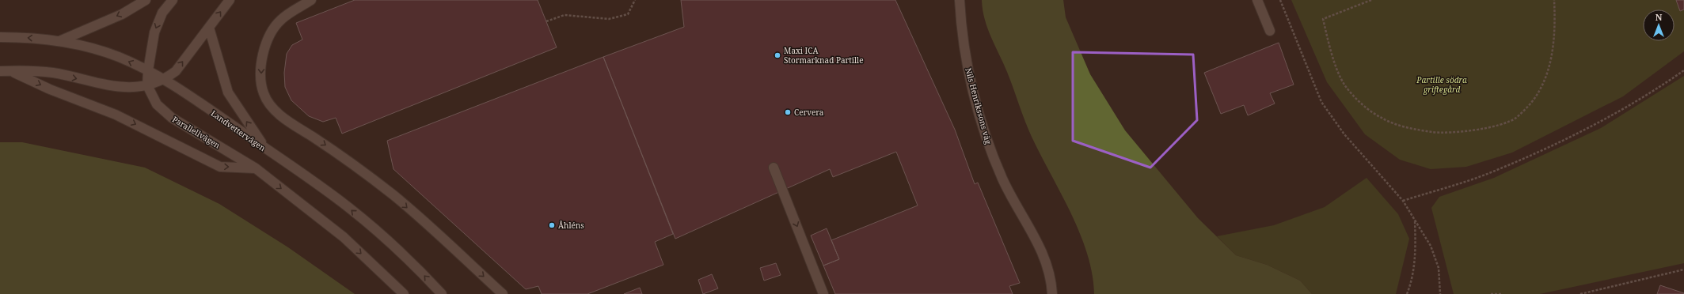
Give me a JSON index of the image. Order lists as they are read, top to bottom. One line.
{"streets":{"street":["Nils Henrikssons väg","Landvettervägen","Parallellvägen"]},"crossings":[["Landvettervägen","Parallellvägen"]],"parks":["Partille södra griftegård"],"places":["Maxi ICA Stormarknad Partille","Cervera","Åhléns"],"north":"top"}
